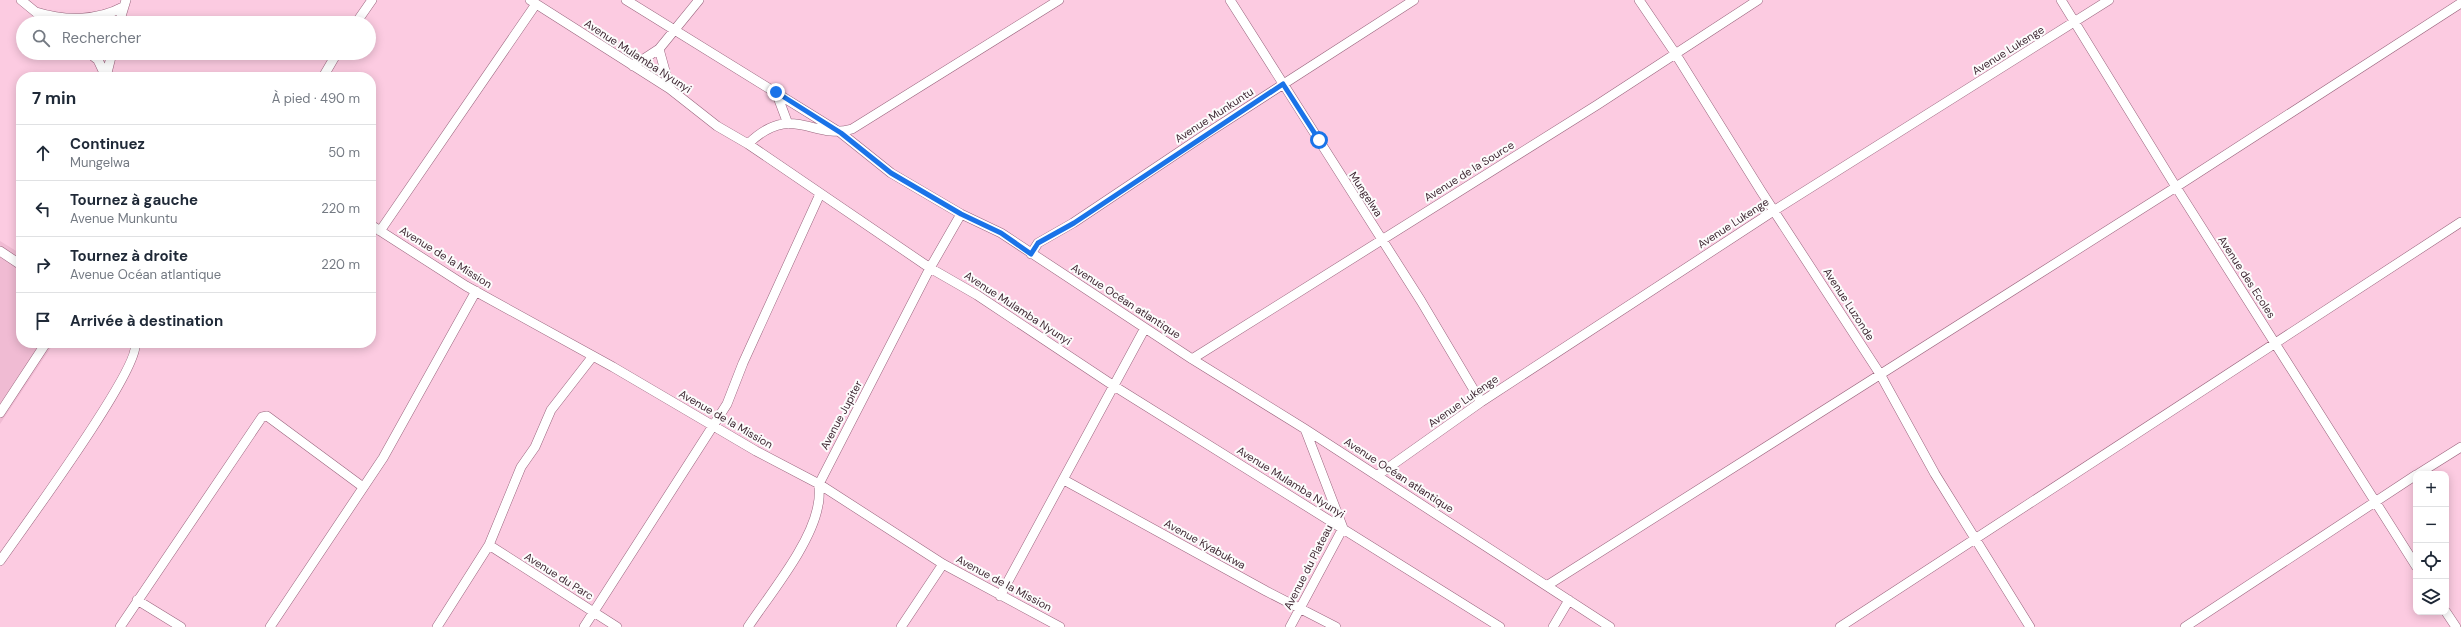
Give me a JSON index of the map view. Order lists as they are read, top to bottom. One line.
{"streets":{"street":["Avenue Lukenge","Avenue Mulamba Nyunyi","Avenue Munkuntu","Avenue de la Source","Mungelwa","Avenue de la Mission","Avenue des Ecoles","Avenue Océan atlantique","Avenue Luzonde","Avenue Jupiter","Avenue Kyabukwa","Avenue du Plateau","Avenue du Parc"]},"crossings":[["Avenue Lukenge","Mungelwa"],["Avenue Lukenge","Avenue des Ecoles"],["Avenue Lukenge","Avenue Océan atlantique"],["Avenue Lukenge","Avenue Luzonde"],["Avenue Mulamba Nyunyi","Avenue Jupiter"],["Avenue Mulamba Nyunyi","Avenue du Plateau"],["Avenue Munkuntu","Mungelwa"],["Avenue Munkuntu","Avenue Océan atlantique"],["Avenue de la Source","Mungelwa"],["Avenue de la Source","Avenue Océan atlantique"],["Avenue de la Source","Avenue Luzonde"],["Avenue de la Mission","Avenue Jupiter"],["Avenue Océan atlantique","Avenue Jupiter"],["Avenue Océan atlantique","Avenue du Plateau"],["Avenue Kyabukwa","Avenue du Plateau"]],"page":{"search":"Rechercher","heading":["7 min","À pied · 490 m"],"list":[["Continuez","Mungelwa","50 m"],["Tournez à gauche","Avenue Munkuntu","220 m"],["Tournez à droite","Avenue Océan atlantique","220 m"],"Arrivée à destination"],"map_buttons":["+","−"]}}
